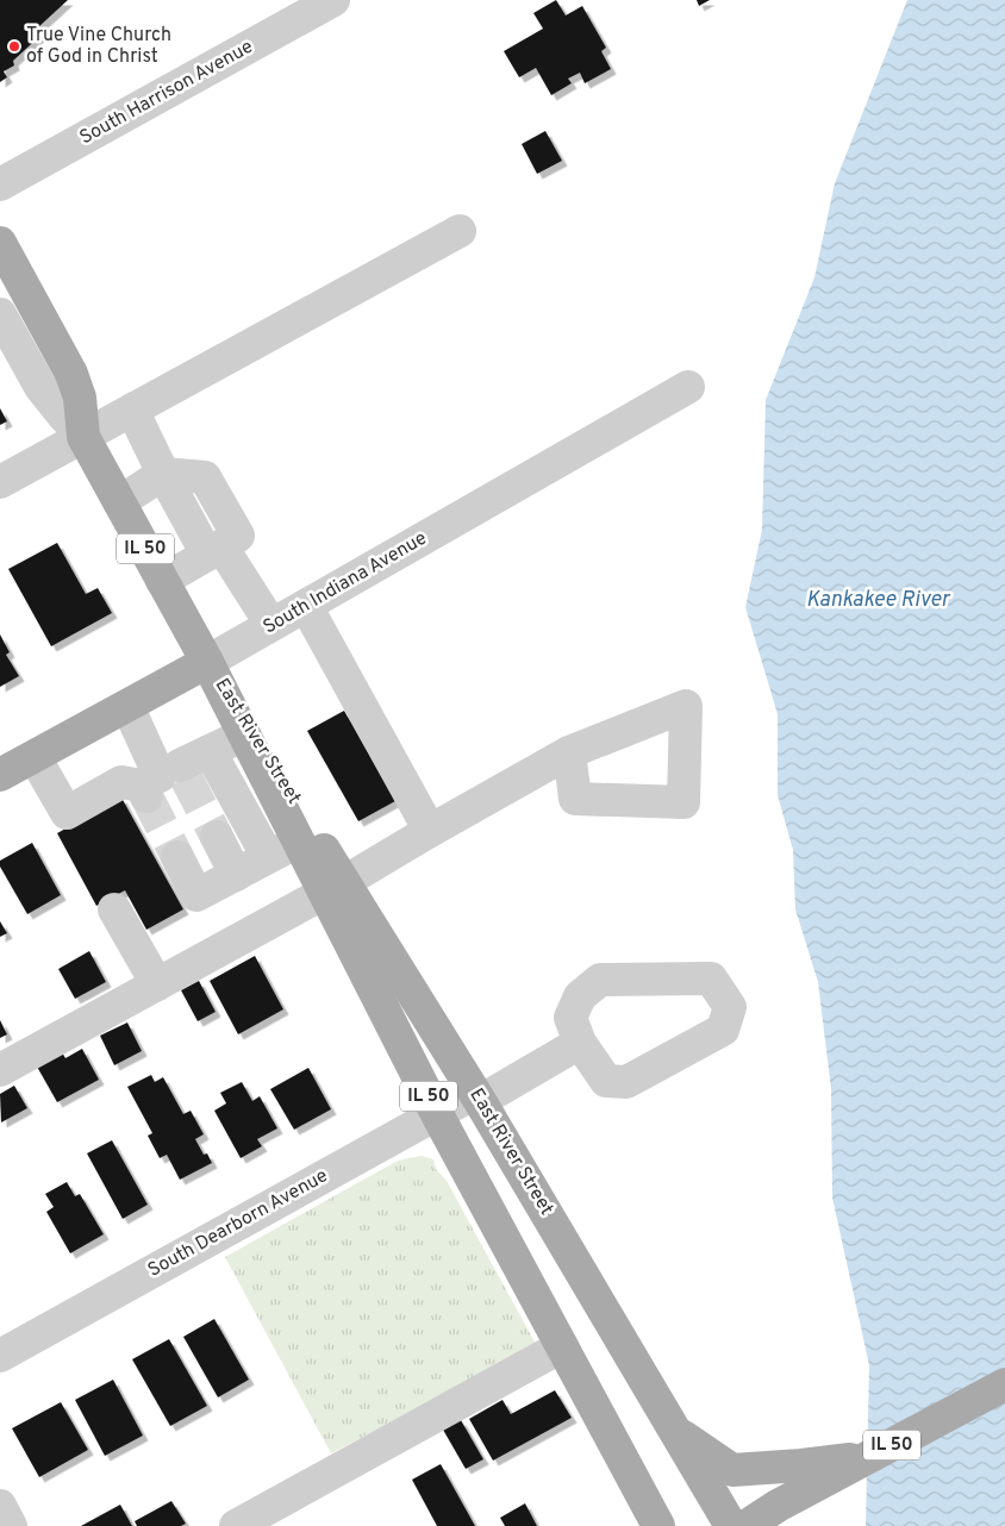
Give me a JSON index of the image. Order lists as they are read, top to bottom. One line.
{"streets":{"main road":["IL 50","South Indiana Avenue","East River Street"],"street":["South Harrison Avenue","South Dearborn Avenue"]},"crossings":[["South Indiana Avenue","East River Street"],["East River Street","South Dearborn Avenue"]],"water":["Kankakee River"],"places":["True Vine Church of God in Christ"]}
